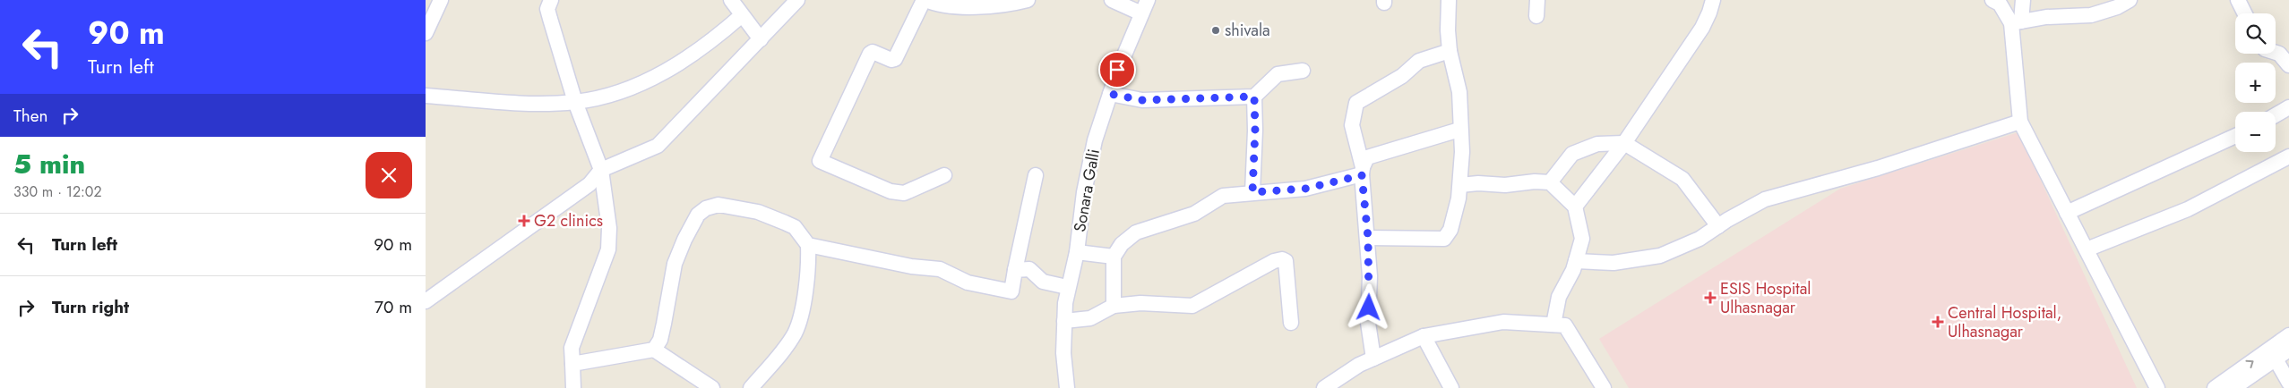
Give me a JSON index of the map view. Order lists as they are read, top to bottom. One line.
{"streets":{"street":["Sonara Galli"]},"places":{"other":["shivala"],"health":["G2 clinics","ESIS Hospital Ulhasnagar","Central Hospital, Ulhasnagar"]},"page":{"turn":["90 m","Turn left"],"map_buttons":["+","−"],"then":"Then","heading":["5 min","330 m · 12:02"],"list":[{"name":"Turn left","value":"90 m"},{"name":"Turn right","value":"70 m"}]}}
